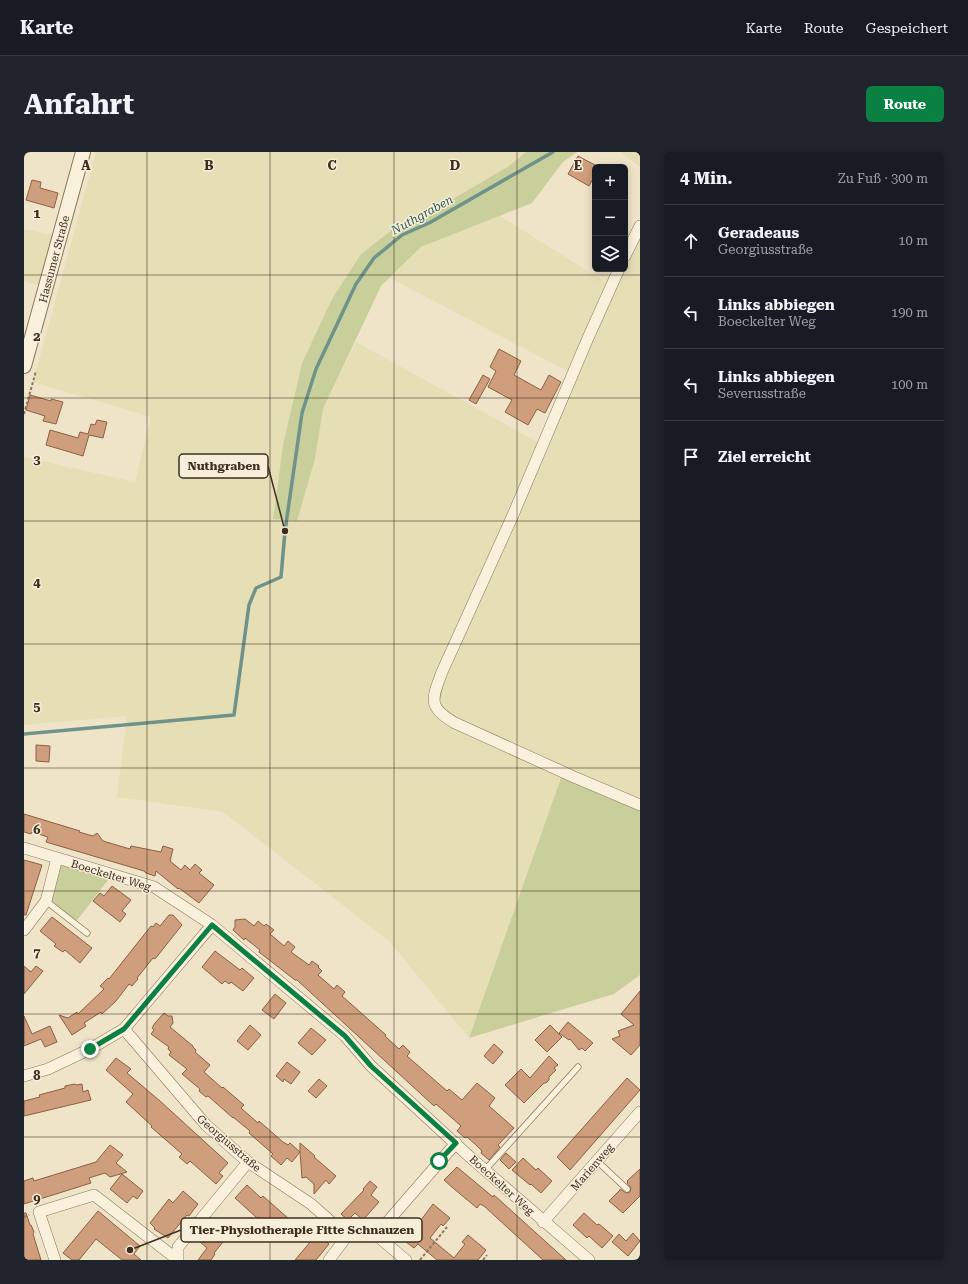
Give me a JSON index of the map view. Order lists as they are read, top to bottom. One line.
{"streets":{"street":["Hassumer Straße","Boeckelter Weg","Georgiusstraße","Marienweg"]},"crossings":[["Boeckelter Weg","Marienweg"]],"water":["Nuthgraben"],"places":["Nuthgraben","Tier-Physiotherapie Fitte Schnauzen"],"page":{"header":"Karte","nav":["Karte","Route","Gespeichert"],"buttons":"Route","title":"Anfahrt","heading":["4 Min.","Zu Fuß · 300 m"],"map_buttons":["+","−"],"list":[["Geradeaus","Georgiusstraße","10 m"],["Links abbiegen","Boeckelter Weg","190 m"],["Links abbiegen","Severusstraße","100 m"],"Ziel erreicht"]},"grid":{"columns":["A","B","C","D","E"],"rows":["1","2","3","4","5","6","7","8","9"]}}
